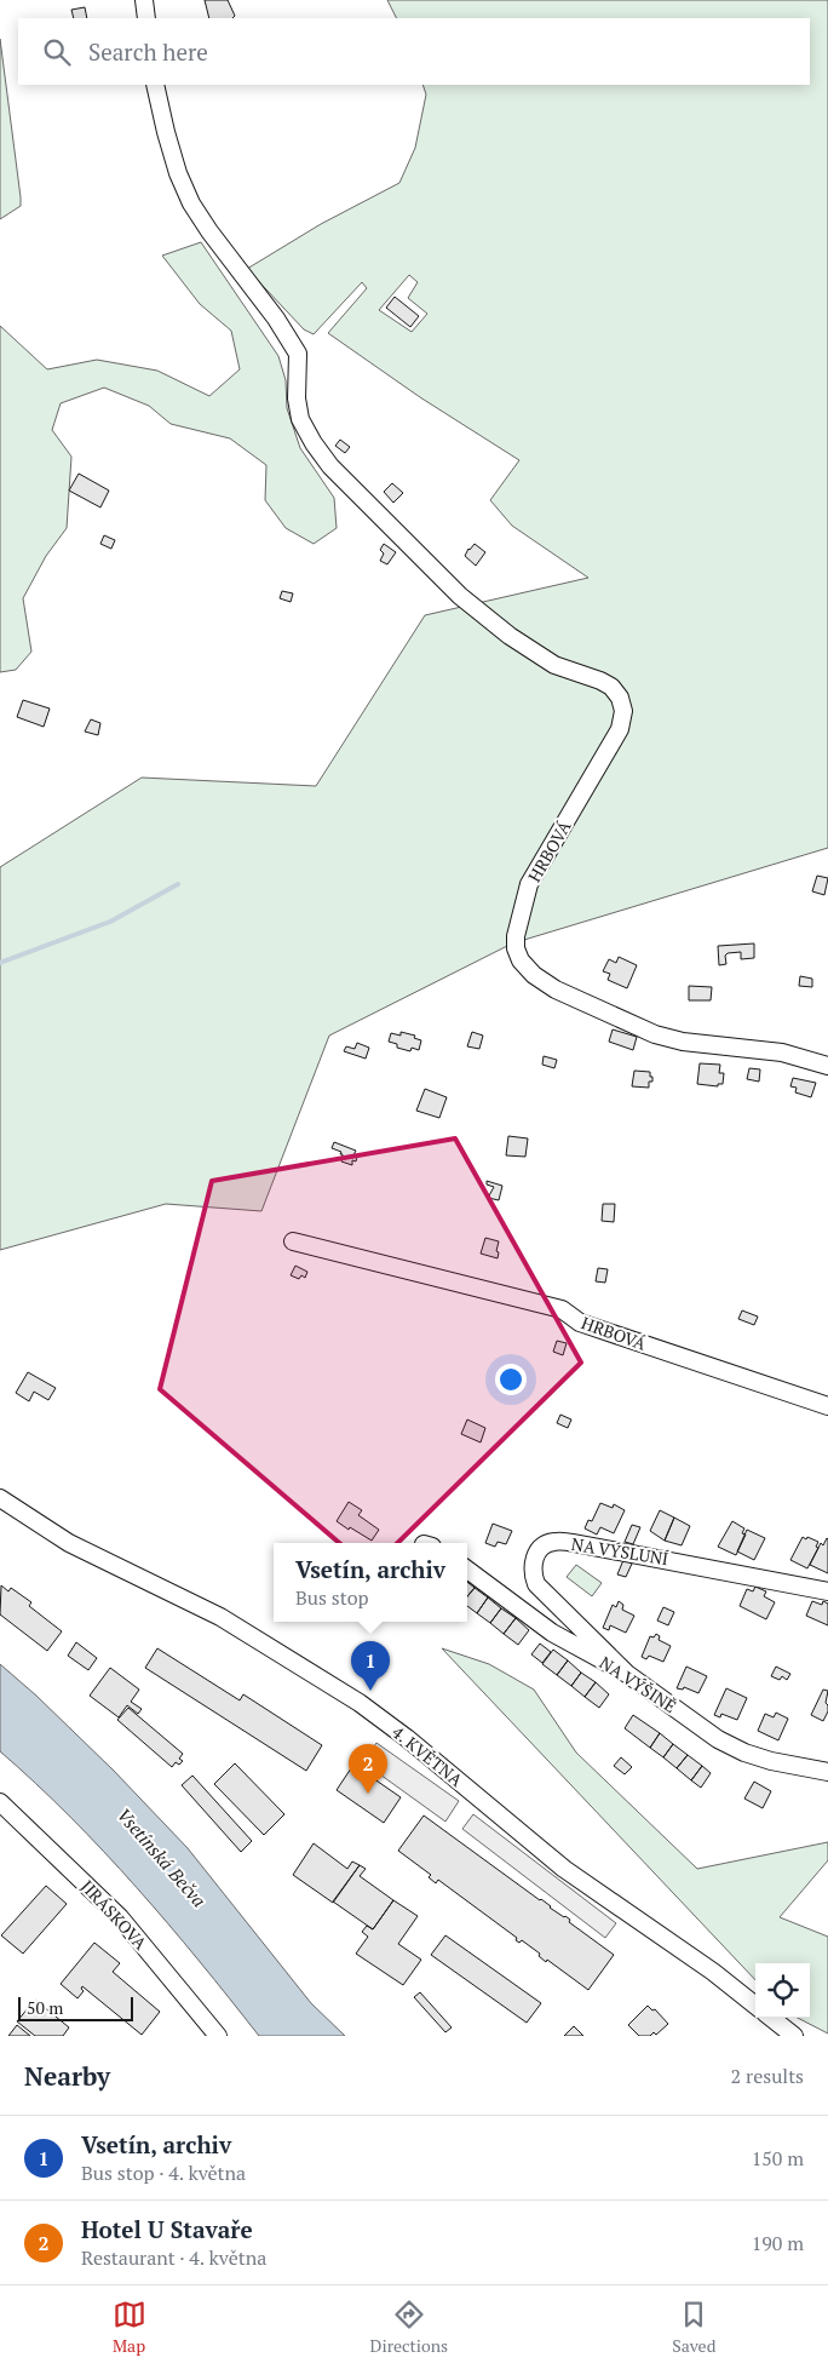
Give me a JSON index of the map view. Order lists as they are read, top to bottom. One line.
{"streets":{"street":["HRBOVÁ","NA VÝSLUNÍ","NA VÝŠINĚ","4. KVĚTNA","JIRÁSKOVA"]},"crossings":[["NA VÝSLUNÍ","NA VÝŠINĚ"]],"water":["Vsetínská Bečva"],"scale_bar":"50 m","page":{"search":"Search here","popup":["Vsetín, archiv","Bus stop"],"pins":["1","2"],"scale":"50 m","heading":["Nearby","2 results"],"list":[{"mark":"1","name":"Vsetín, archiv","note":"Bus stop · 4. května","value":"150 m"},{"mark":"2","name":"Hotel U Stavaře","note":"Restaurant · 4. května","value":"190 m"}],"nav":["Map","Directions","Saved"]}}
